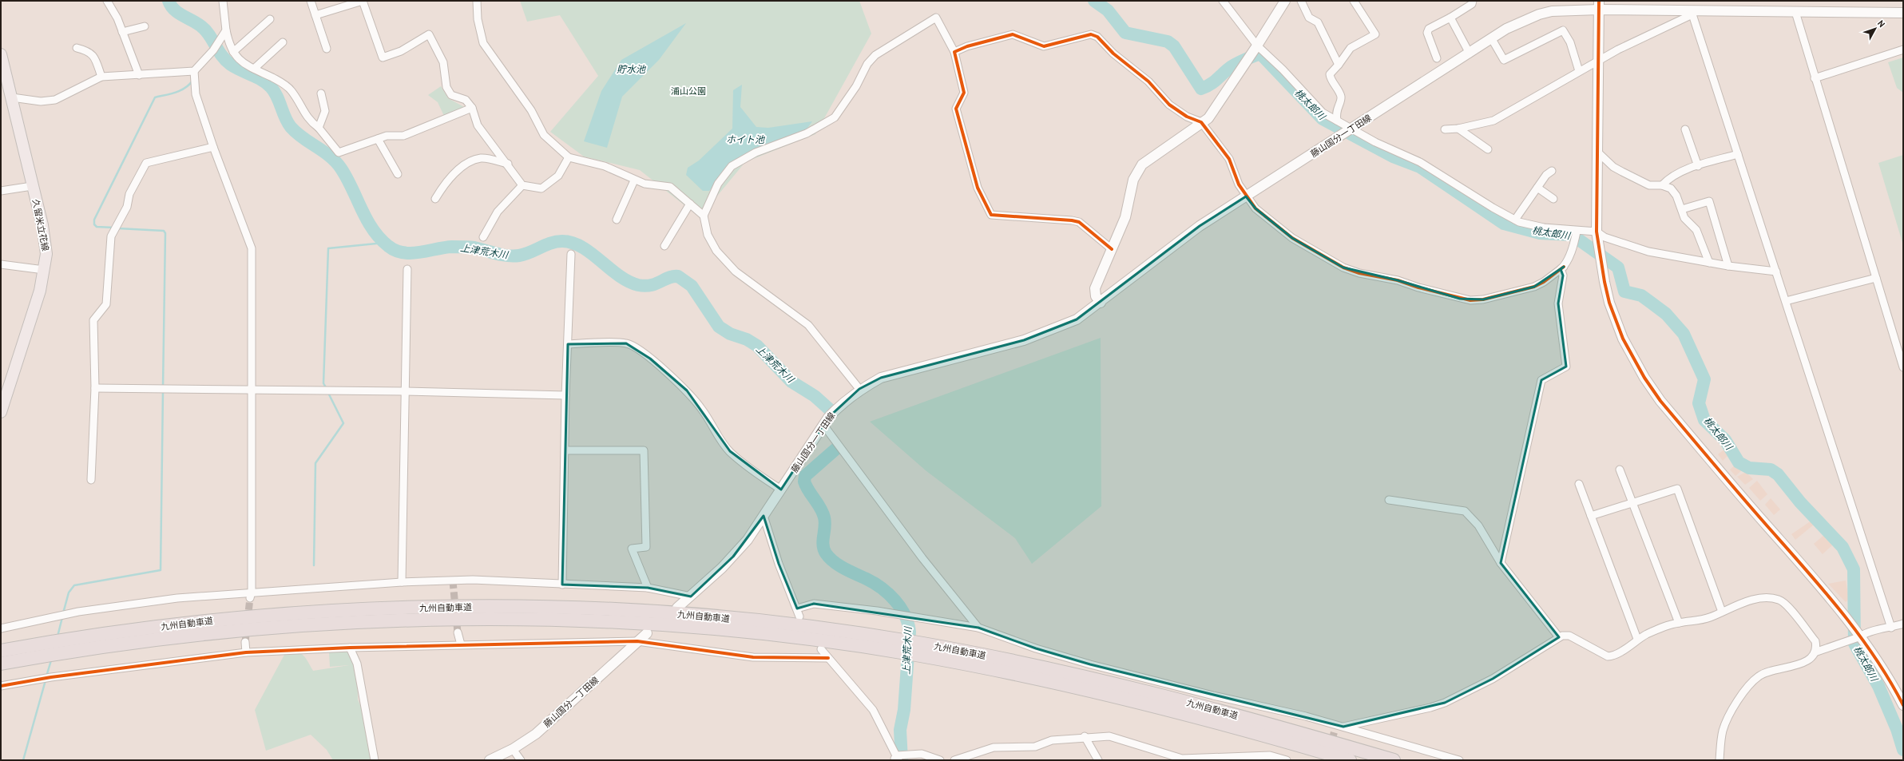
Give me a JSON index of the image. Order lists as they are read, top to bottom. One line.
{"streets":{"highway":["九州自動車道"],"main road":["藤山国分一丁田線","久留米立花線"]},"water":["貯水池","桃太郎川","ホイト池","上津荒木川"],"parks":["浦山公園"],"north":"top right"}
